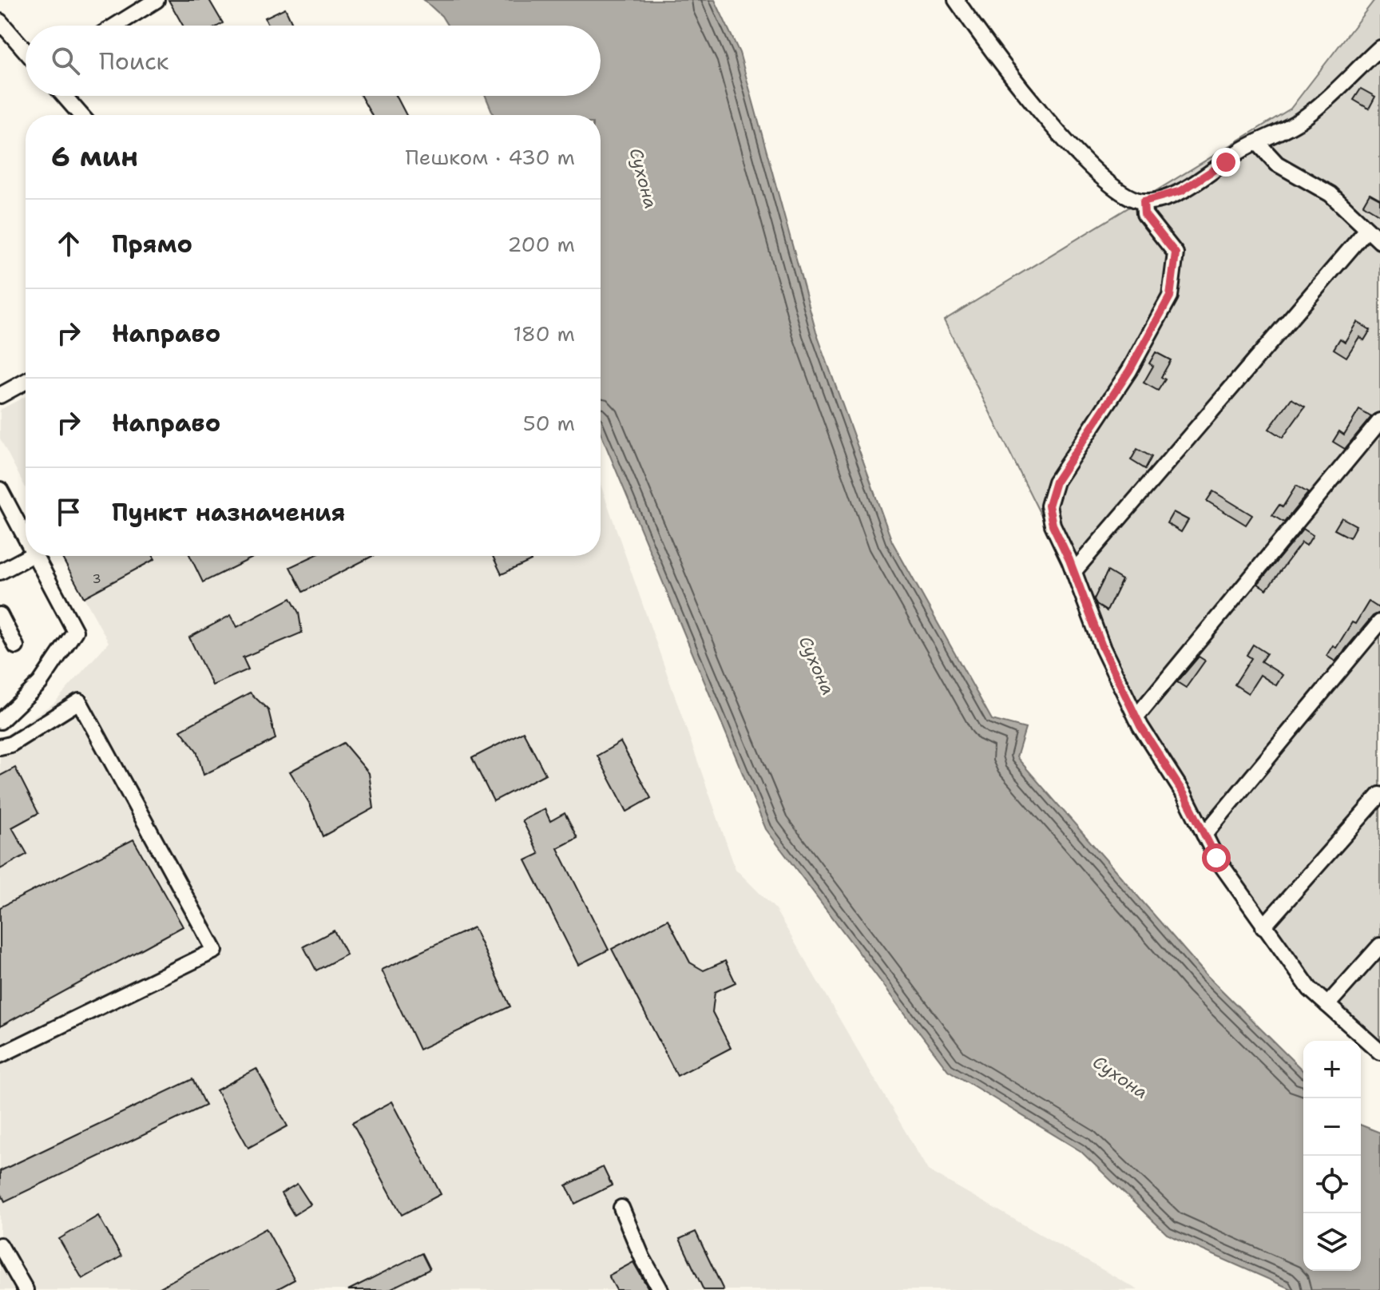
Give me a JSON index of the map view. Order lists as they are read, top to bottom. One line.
{"water":["Сухона"],"house_numbers":["3"],"page":{"search":"Поиск","heading":["6 мин","Пешком · 430 m"],"list":[["Прямо","200 m"],["Направо","180 m"],["Направо","50 m"],"Пункт назначения"],"map_buttons":["+","−"]}}
